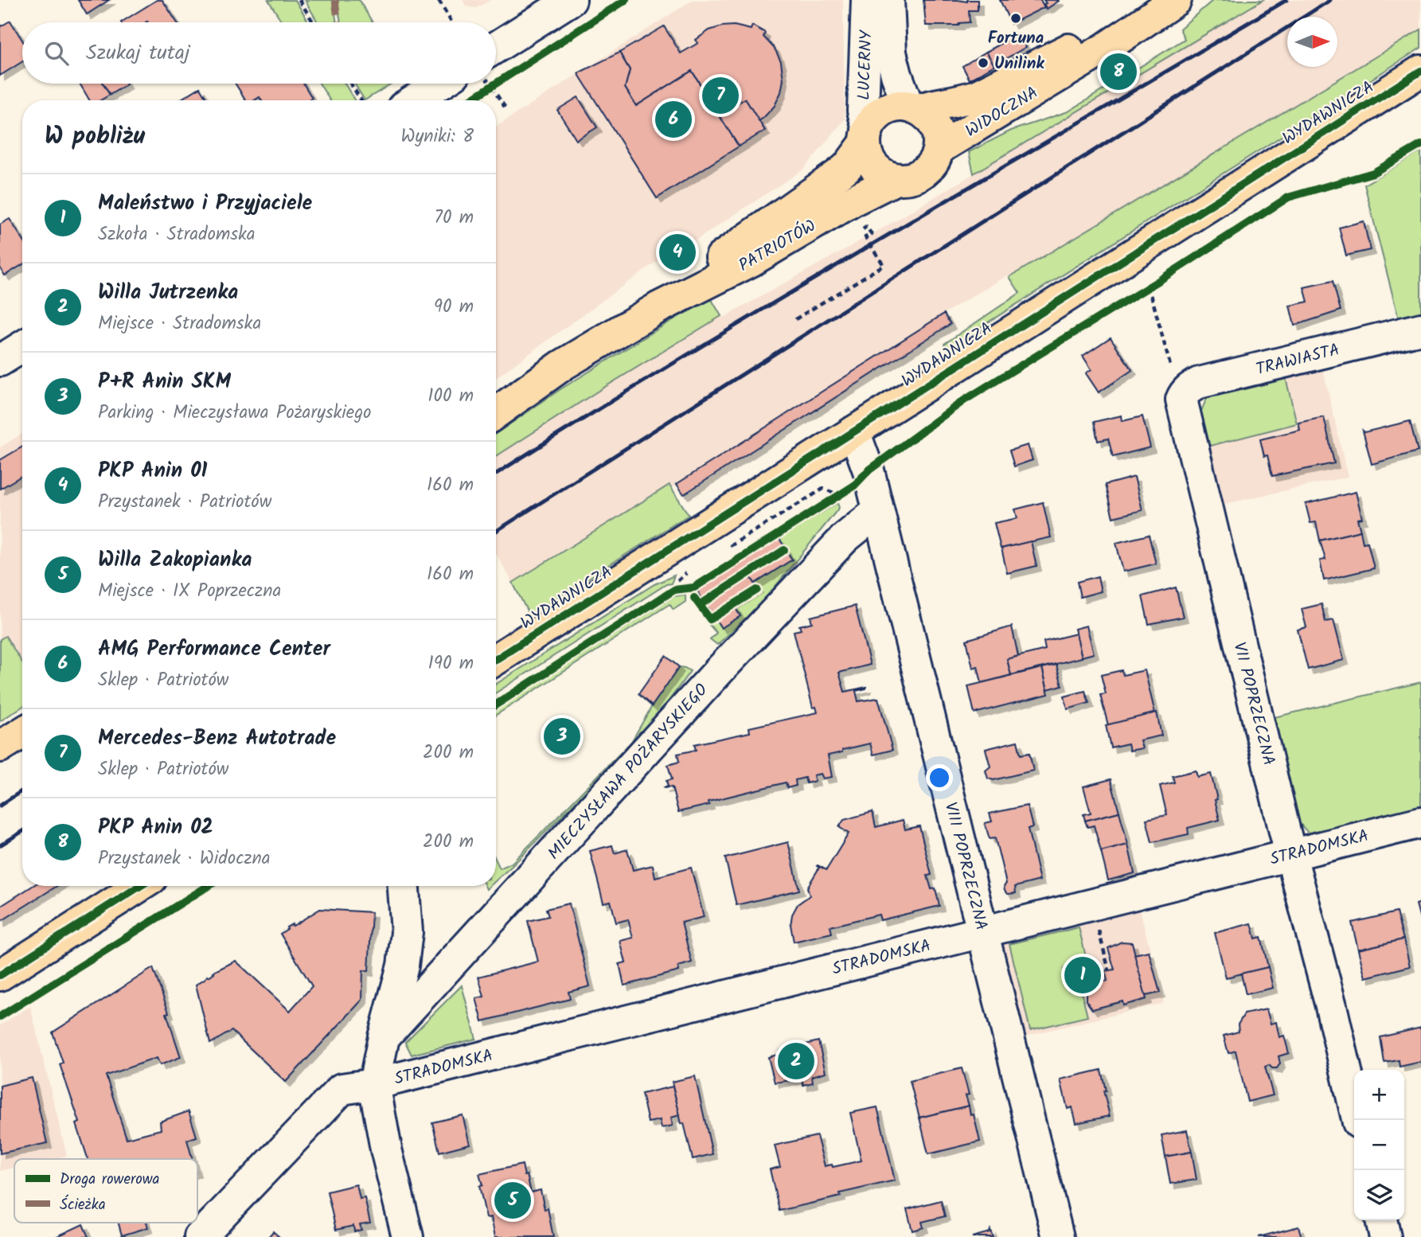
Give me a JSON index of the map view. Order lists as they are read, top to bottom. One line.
{"streets":{"main road":["WIDOCZNA","WYDAWNICZA","PATRIOTÓW"],"street":["LUCERNY","TRAWIASTA","VII POPRZECZNA","MIECZYSŁAWA POŻARYSKIEGO","STRADOMSKA","VIII POPRZECZNA"]},"crossings":[["LUCERNY","WIDOCZNA"],["LUCERNY","PATRIOTÓW"],["WIDOCZNA","PATRIOTÓW"],["WYDAWNICZA","VIII POPRZECZNA"],["TRAWIASTA","VII POPRZECZNA"],["VII POPRZECZNA","STRADOMSKA"],["MIECZYSŁAWA POŻARYSKIEGO","VIII POPRZECZNA"],["STRADOMSKA","VIII POPRZECZNA"]],"places":["Fortuna","Unilink"],"legend":["Droga rowerowa","Ścieżka"],"north":"right","page":{"search":"Szukaj tutaj","pins":["8","7","6","4","3","1","2","5"],"heading":["W pobliżu","Wyniki: 8"],"list":[{"mark":"1","name":"Maleństwo i Przyjaciele","note":"Szkoła · Stradomska","value":"70 m"},{"mark":"2","name":"Willa Jutrzenka","note":"Miejsce · Stradomska","value":"90 m"},{"mark":"3","name":"P+R Anin SKM","note":"Parking · Mieczysława Pożaryskiego","value":"100 m"},{"mark":"4","name":"PKP Anin 01","note":"Przystanek · Patriotów","value":"160 m"},{"mark":"5","name":"Willa Zakopianka","note":"Miejsce · IX Poprzeczna","value":"160 m"},{"mark":"6","name":"AMG Performance Center","note":"Sklep · Patriotów","value":"190 m"},{"mark":"7","name":"Mercedes-Benz Autotrade","note":"Sklep · Patriotów","value":"200 m"},{"mark":"8","name":"PKP Anin 02","note":"Przystanek · Widoczna","value":"200 m"}],"map_buttons":["+","−"]}}
